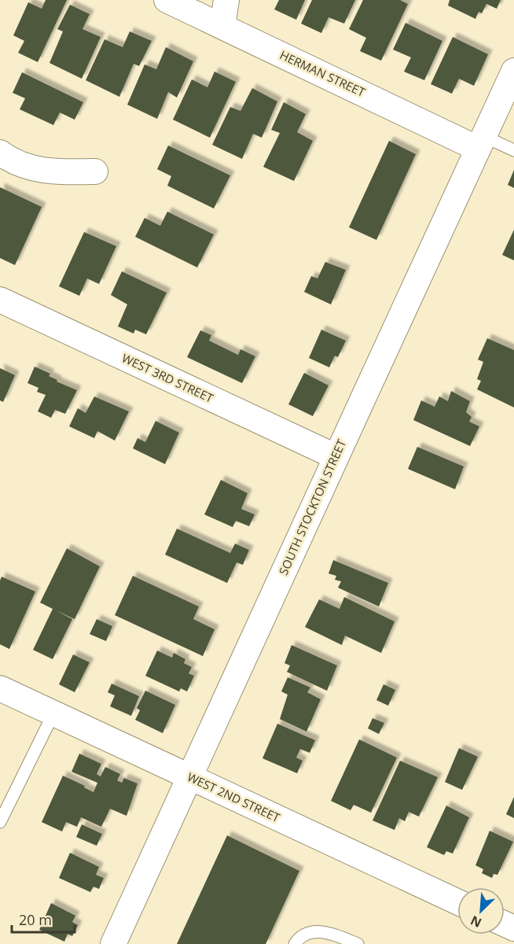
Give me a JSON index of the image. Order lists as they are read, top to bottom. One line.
{"streets":{"street":["HERMAN STREET","WEST 3RD STREET","SOUTH STOCKTON STREET","WEST 2ND STREET"]},"crossings":[["HERMAN STREET","SOUTH STOCKTON STREET"],["WEST 3RD STREET","SOUTH STOCKTON STREET"],["SOUTH STOCKTON STREET","WEST 2ND STREET"]],"scale_bar":"20 m","north":"bottom left"}
